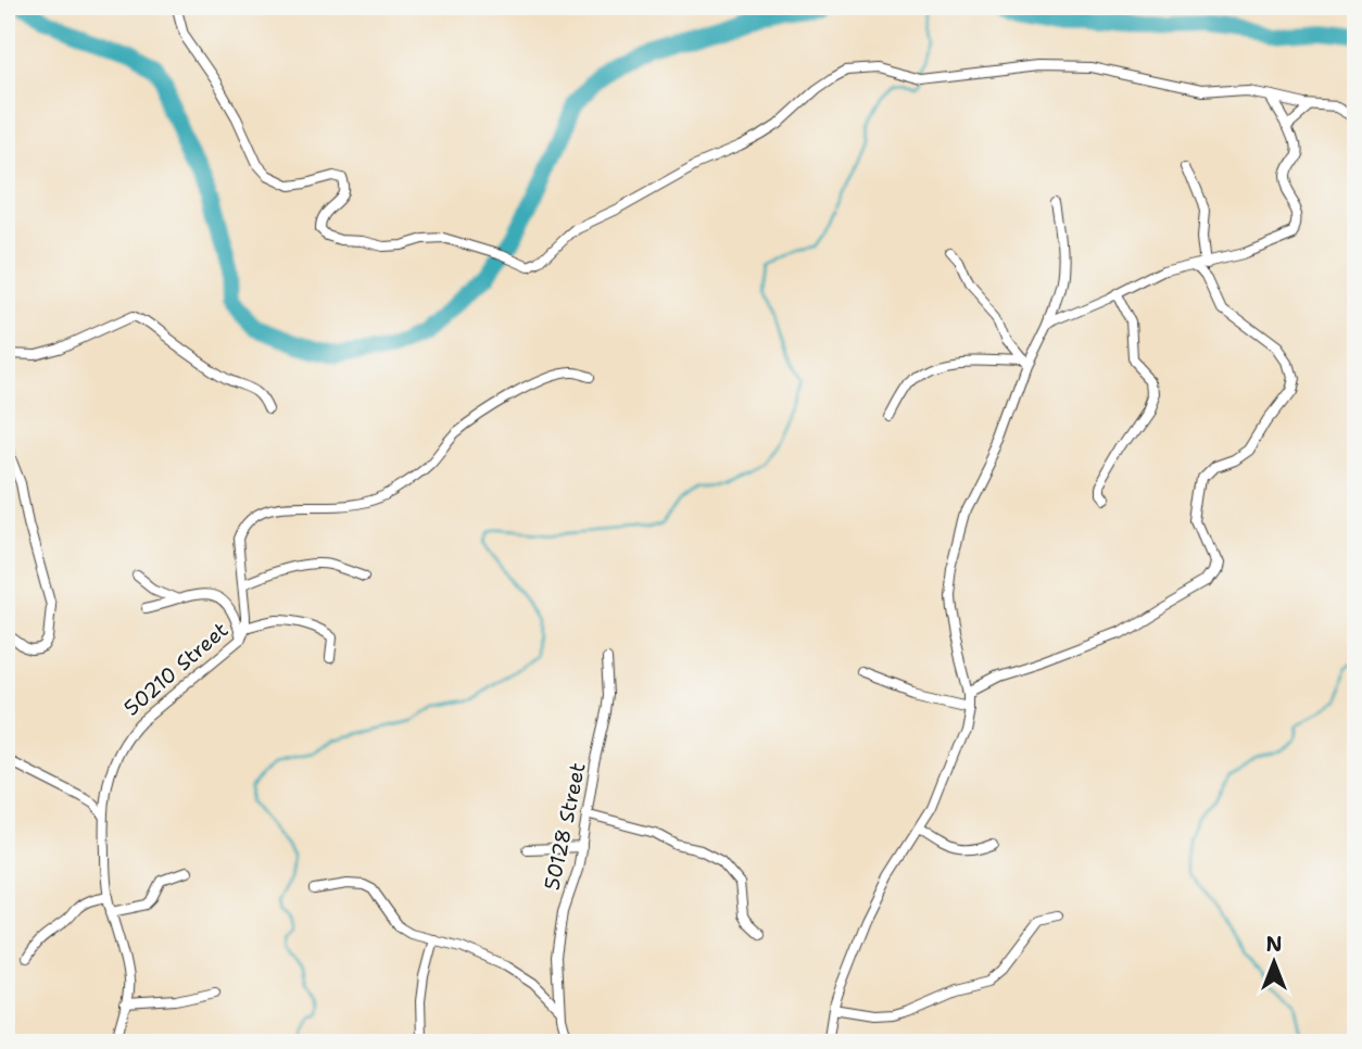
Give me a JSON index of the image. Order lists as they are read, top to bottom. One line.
{"streets":{"street":["50210 Street","50128 Street"]},"north":"top"}
